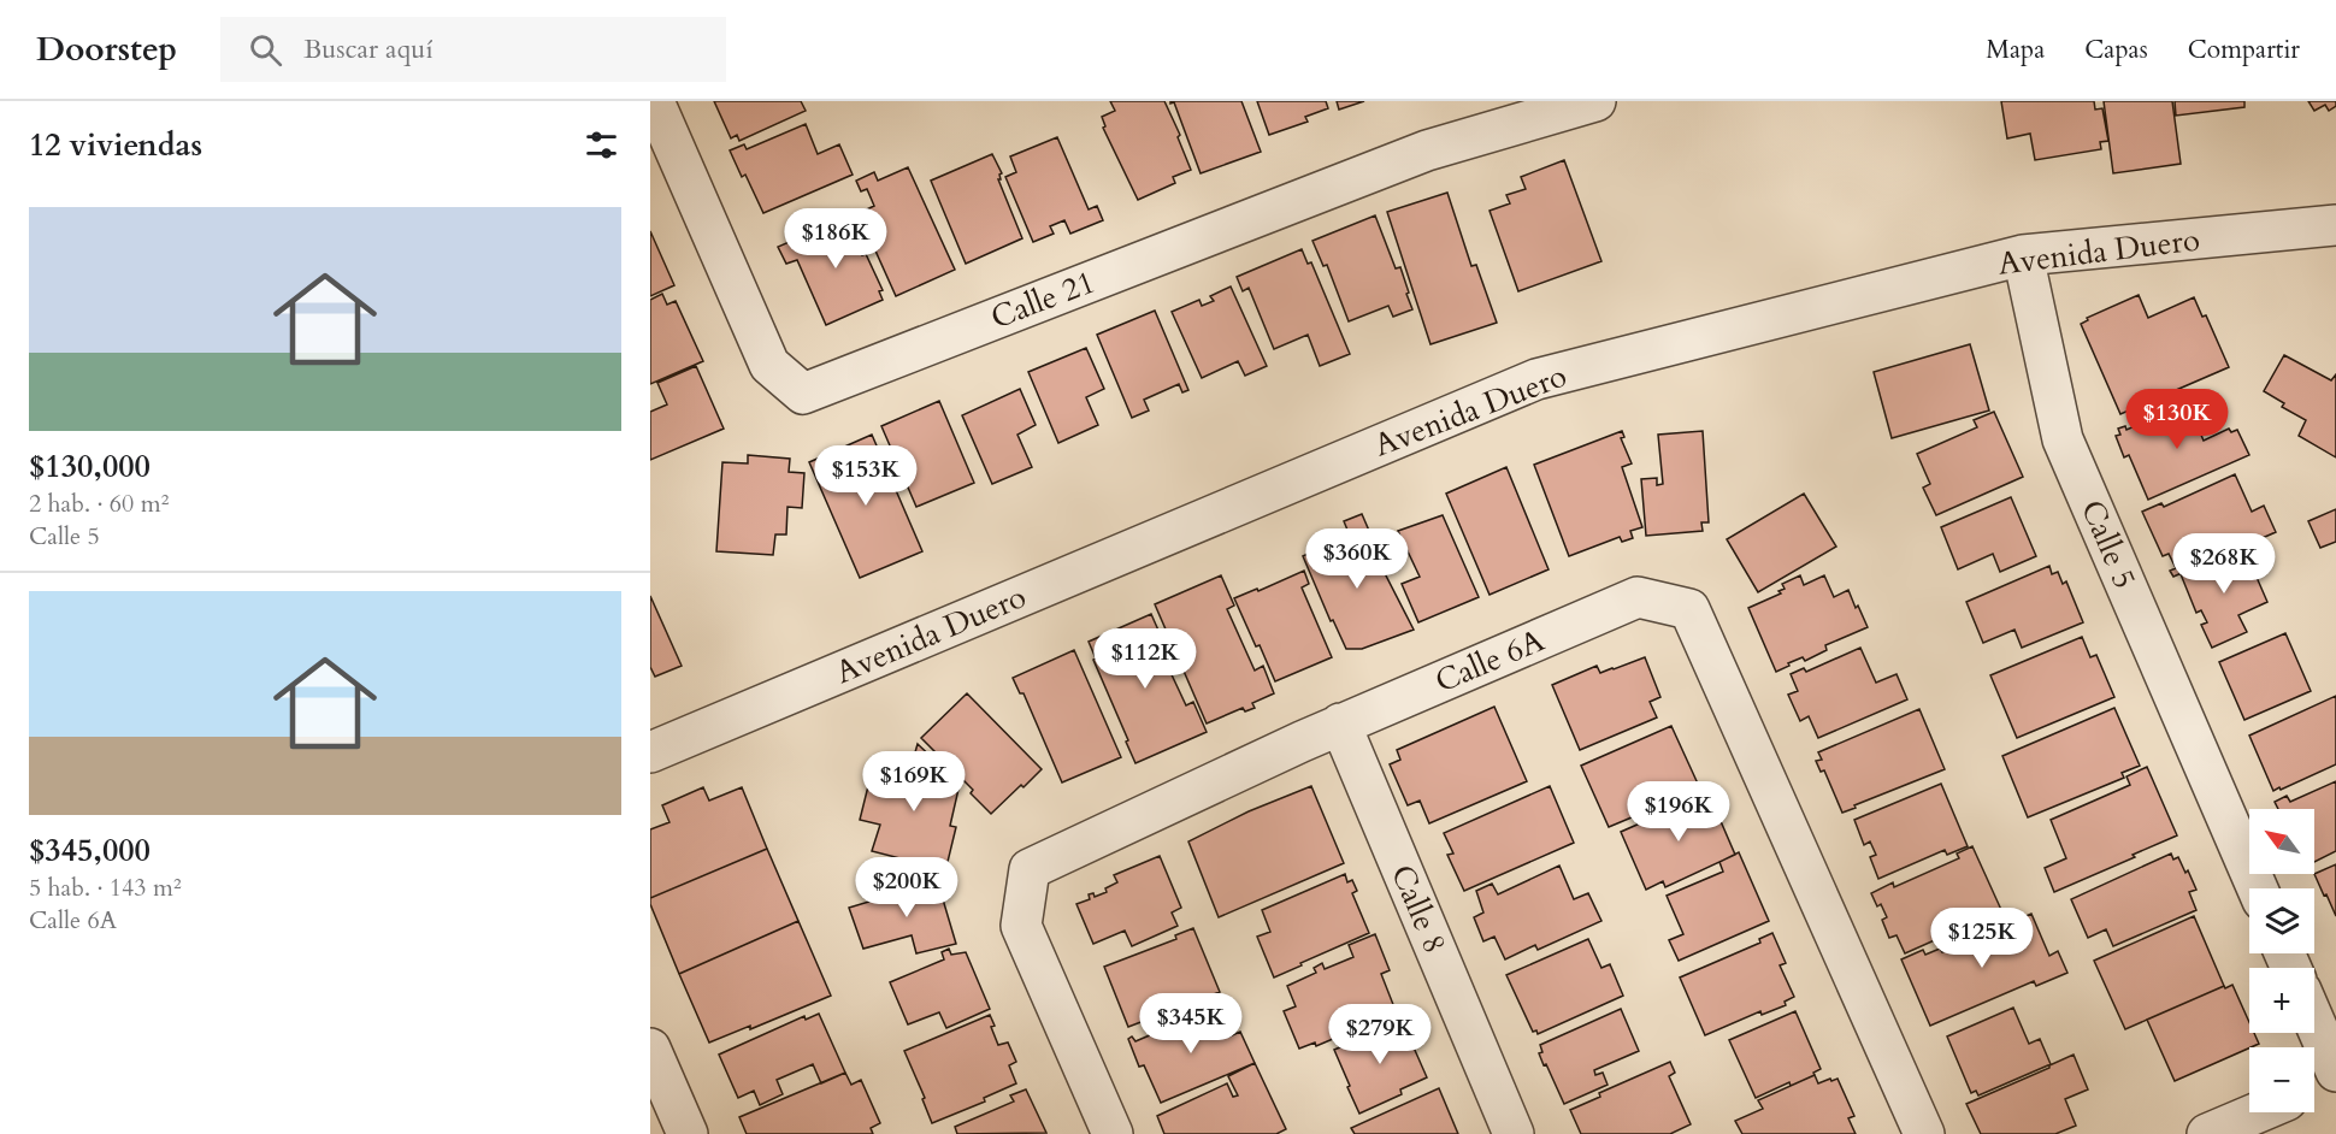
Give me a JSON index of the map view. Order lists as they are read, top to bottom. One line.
{"streets":{"street":["Avenida Duero","Calle 21","Calle 5","Calle 6A","Calle 8"]},"crossings":[["Avenida Duero","Calle 5"],["Calle 6A","Calle 8"]],"north":"top left","page":{"header":"Doorstep","search":"Buscar aquí","nav":["Mapa","Capas","Compartir"],"heading":"12 viviendas","list":[{"name":"$130,000","note":"2 hab. · 60 m² · Calle 5"},{"name":"$345,000","note":"5 hab. · 143 m² · Calle 6A"}],"price":["$186K","$130K","$153K","$360K","$268K","$112K","$169K","$196K","$200K","$125K","$345K","$279K"],"map_buttons":["+","−"]}}
